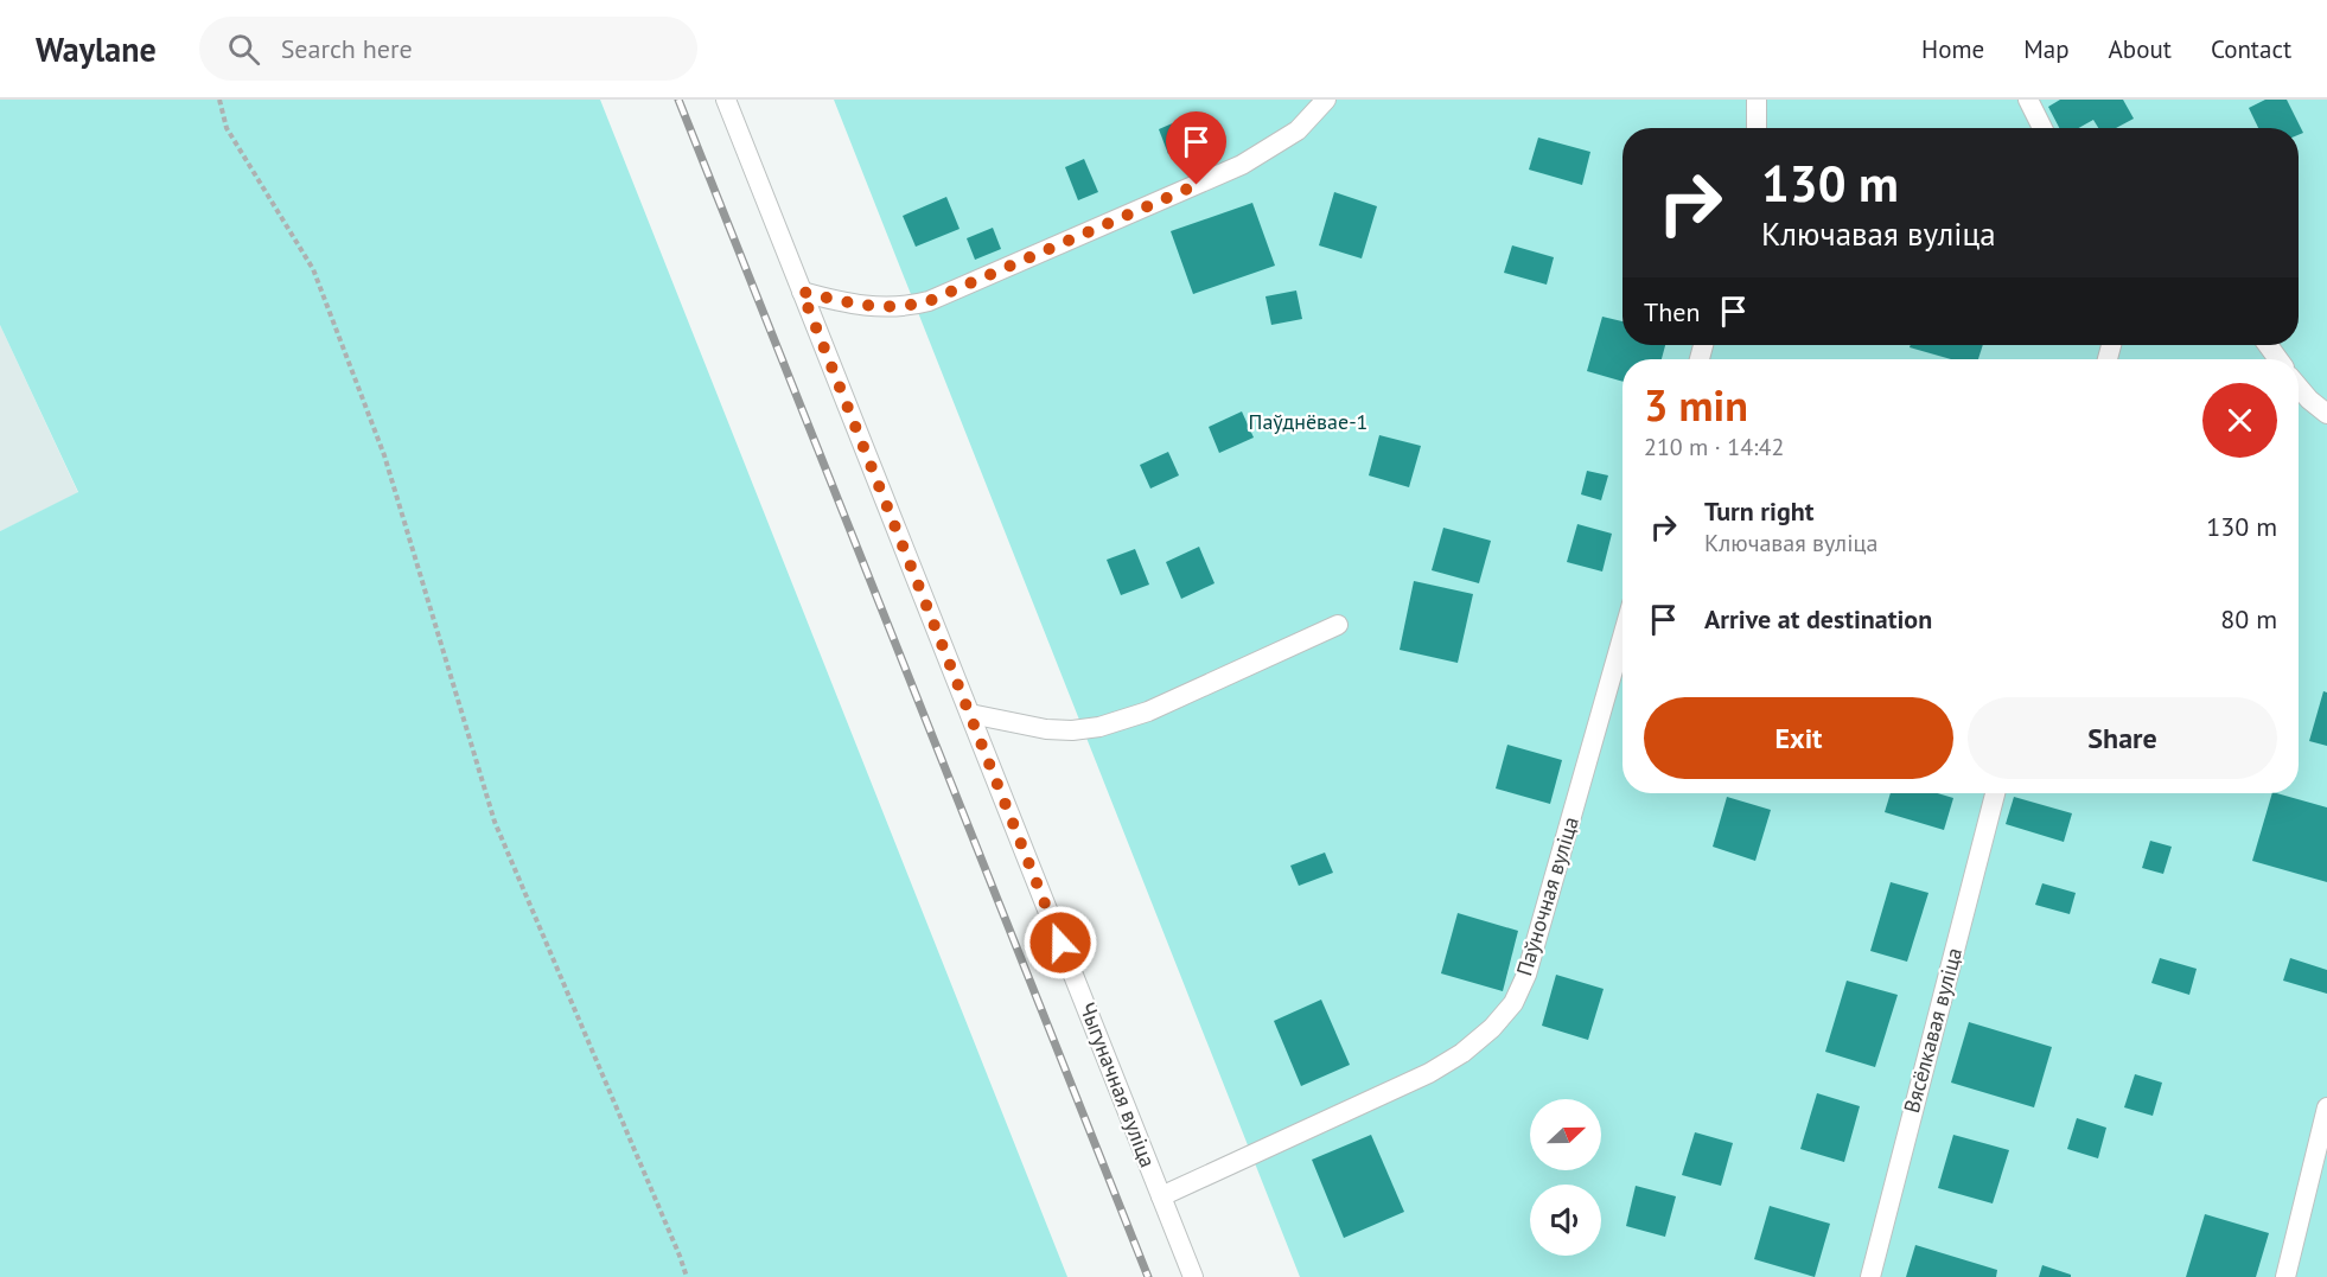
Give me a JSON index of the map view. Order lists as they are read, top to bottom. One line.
{"streets":{"lane":["Паўночная вуліца","Вясёлкавая вуліца","Чыгуначная вуліца"]},"crossings":[["Паўночная вуліца","Чыгуначная вуліца"]],"parks":["Паўднёвае-1"],"north":"right","page":{"header":"Waylane","search":"Search here","nav":["Home","Map","About","Contact"],"turn":["130 m","Ключавая вуліца"],"then":"Then","heading":["3 min","210 m · 14:42"],"list":[{"name":"Turn right","note":"Ключавая вуліца","value":"130 m"},{"name":"Arrive at destination","value":"80 m"}],"buttons":["Exit","Share"]}}
